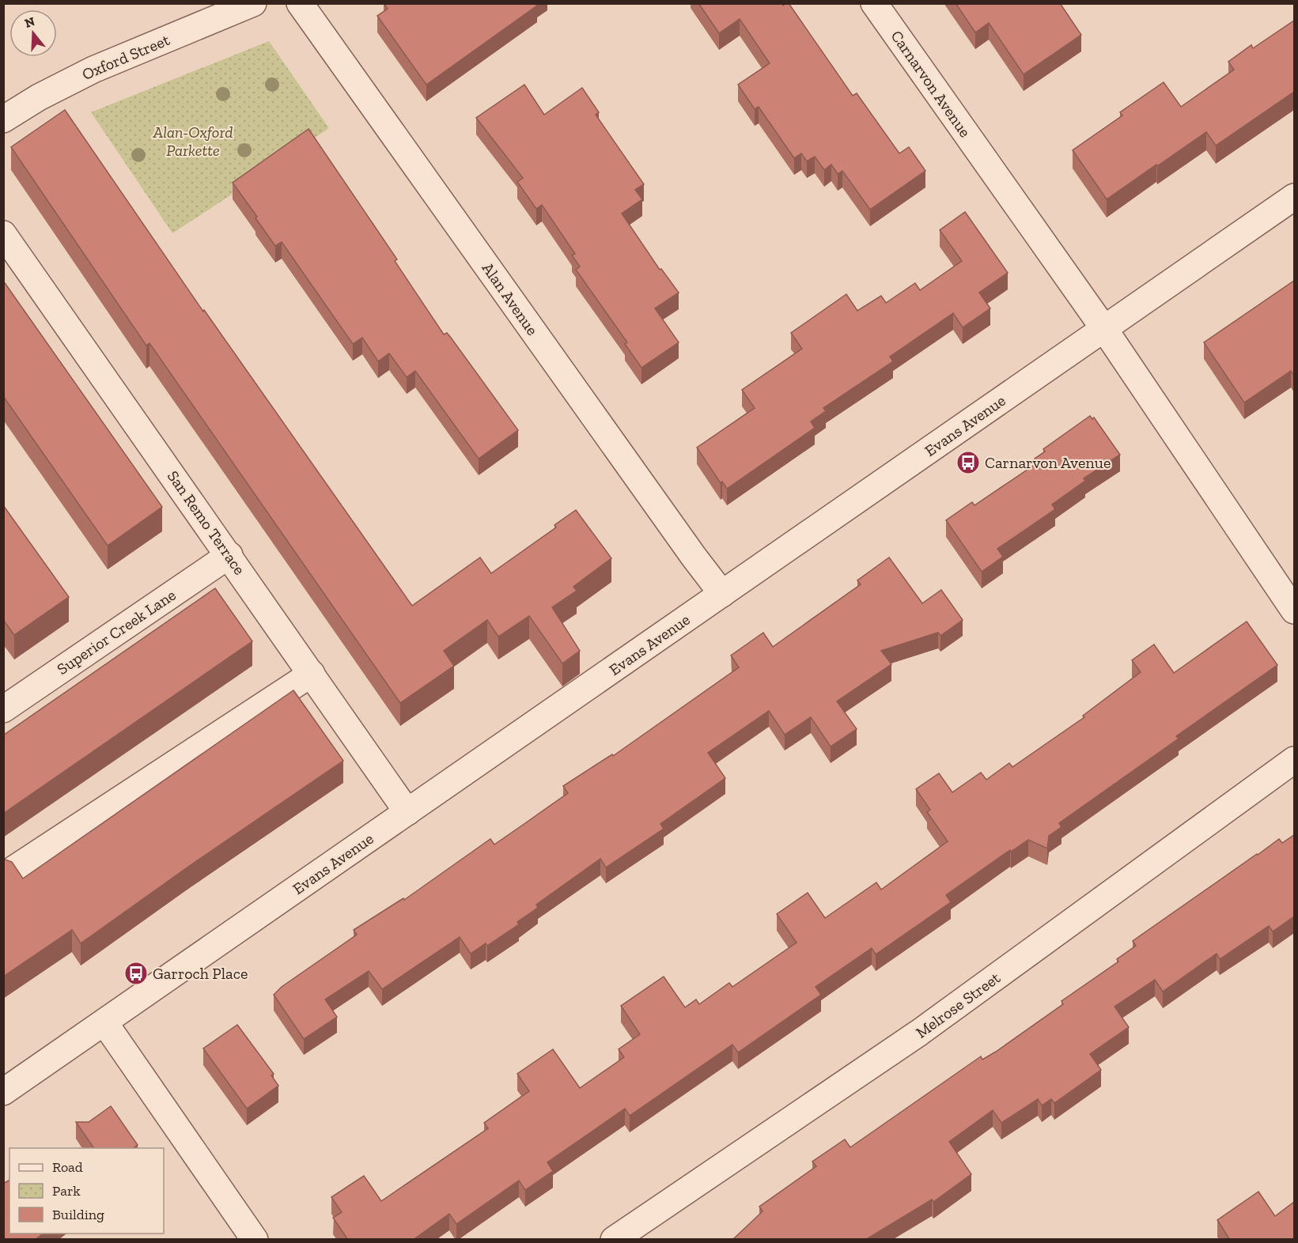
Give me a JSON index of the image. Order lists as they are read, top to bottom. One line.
{"streets":{"street":["Oxford Street","Carnarvon Avenue","Alan Avenue","Evans Avenue","San Remo Terrace","Superior Creek Lane","Melrose Street"]},"crossings":[["Carnarvon Avenue","Evans Avenue"],["Alan Avenue","Evans Avenue"],["Evans Avenue","San Remo Terrace"],["San Remo Terrace","Superior Creek Lane"]],"parks":["Alan-Oxford Parkette"],"places":{"bus stop":["Carnarvon Avenue","Garroch Place"]},"legend":["Road","Park","Building"],"north":"top"}
